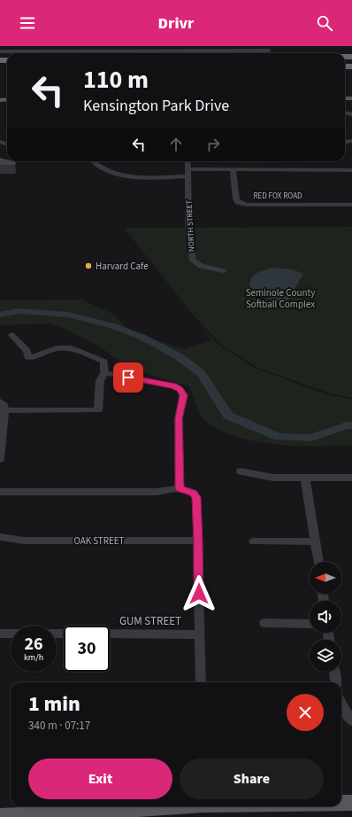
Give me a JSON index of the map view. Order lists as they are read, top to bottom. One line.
{"streets":{"street":["RED FOX ROAD","NORTH STREET","OAK STREET","GUM STREET"]},"parks":["Seminole County Softball Complex"],"places":["Harvard Cafe"],"north":"left","page":{"header":"Drivr","turn":["110 m","Kensington Park Drive"],"speed":"26 km/h","limit":"30","heading":["1 min","340 m · 07:17"],"buttons":["Exit","Share"]}}
